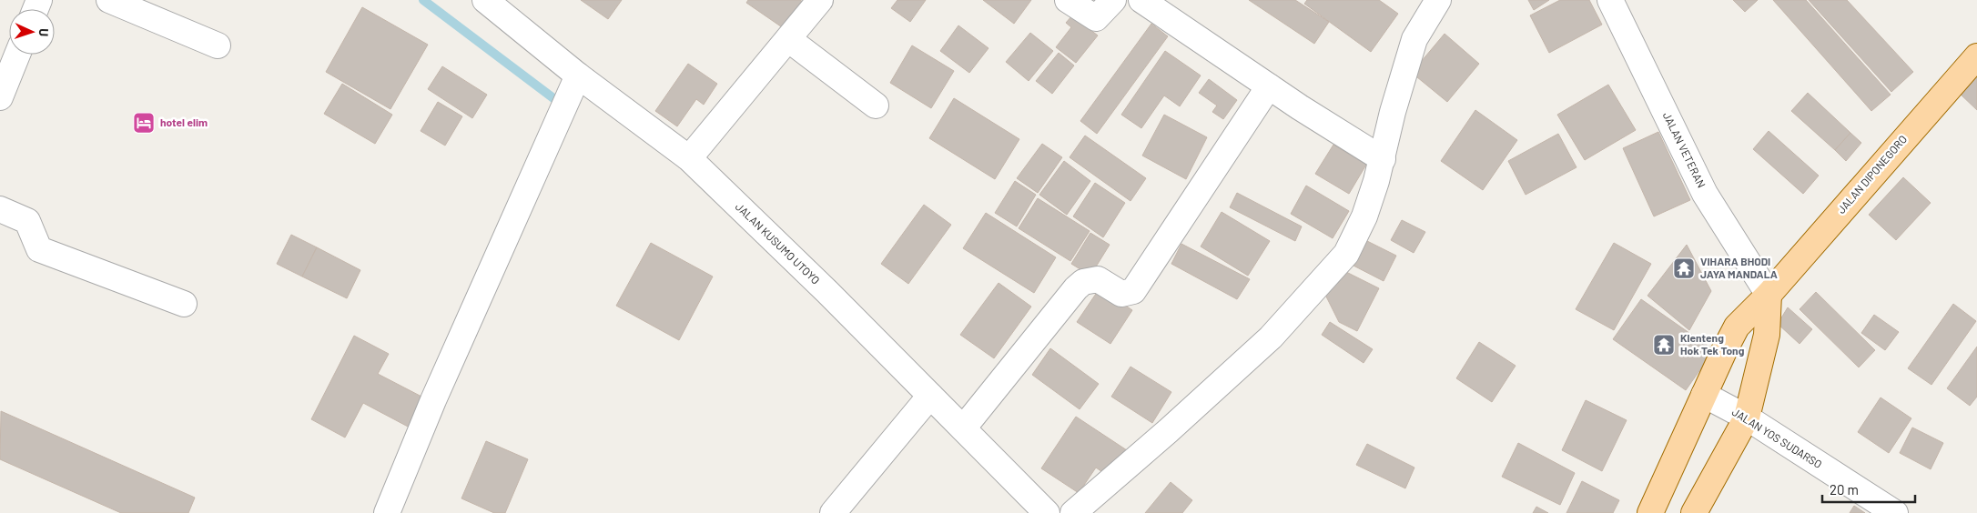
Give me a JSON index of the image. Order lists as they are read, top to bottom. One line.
{"streets":{"main road":["JALAN DIPONEGORO"],"street":["JALAN VETERAN","JALAN KUSUMO UTOYO","JALAN YOS SUDARSO"]},"crossings":[["JALAN VETERAN","JALAN DIPONEGORO"],["JALAN DIPONEGORO","JALAN YOS SUDARSO"]],"places":{"hotel":["hotel elim"],"temple":["VIHARA BHODI JAYA MANDALA","Klenteng Hok Tek Tong"]},"scale_bar":"20 m","north":"right"}
